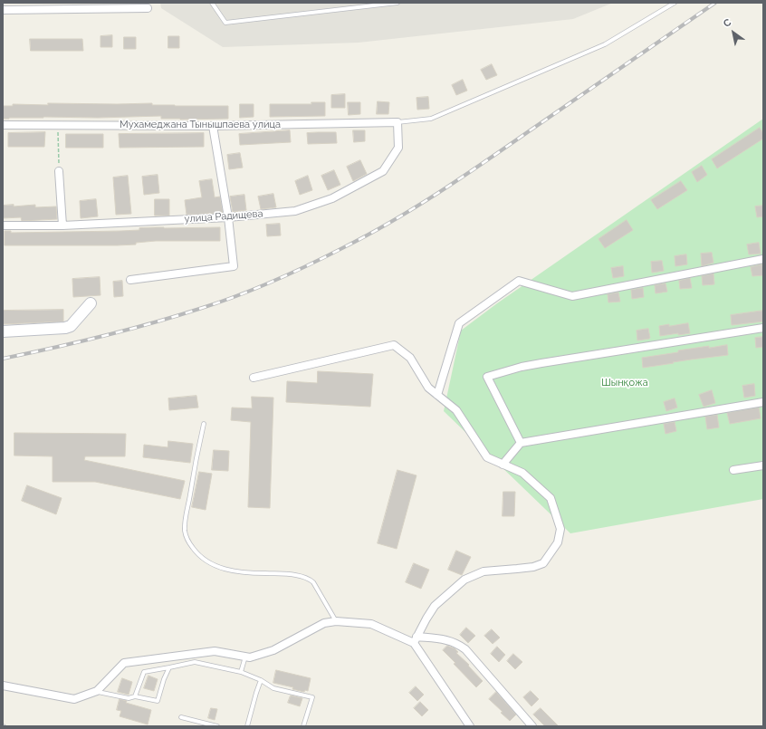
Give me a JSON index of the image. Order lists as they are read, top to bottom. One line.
{"streets":{"street":["Мухамеджана Тынышпаева улица","улица Радищева"]},"crossings":[["Мухамеджана Тынышпаева улица","улица Радищева"]],"parks":["Шынқожа"],"north":"top left"}
